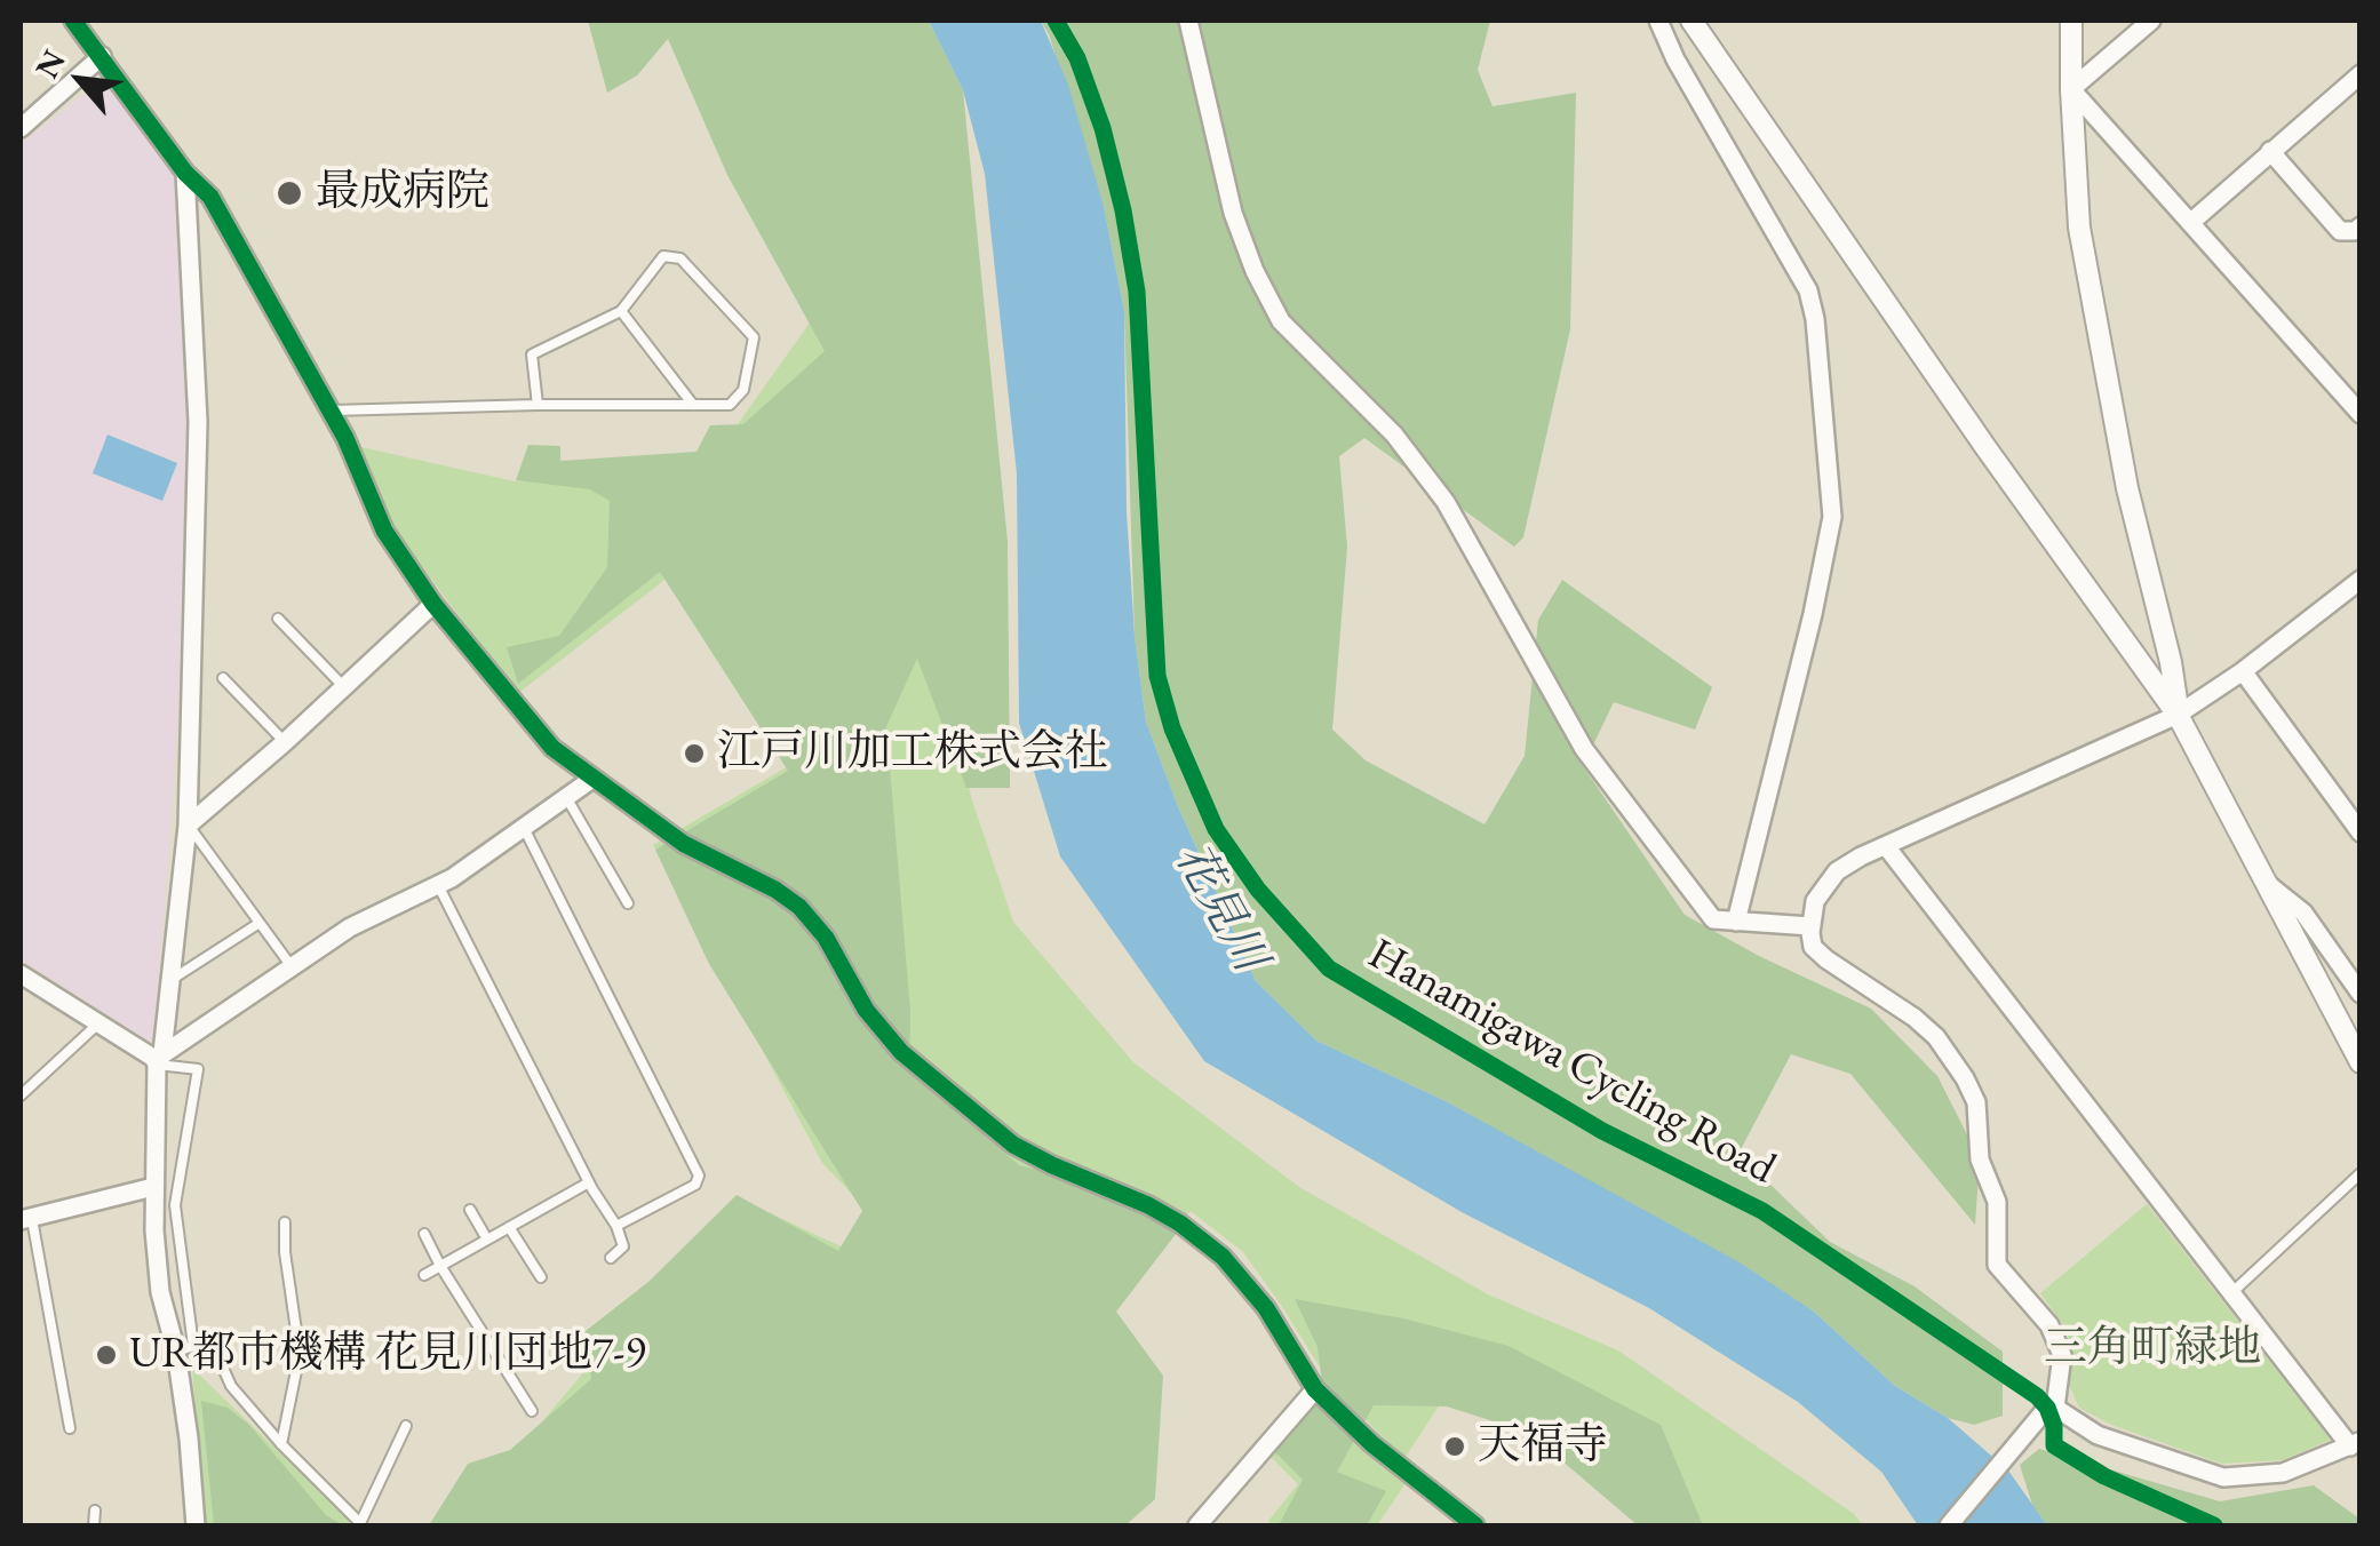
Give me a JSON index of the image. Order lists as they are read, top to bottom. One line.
{"streets":{"cycle path":["Hanamigawa Cycling Road"]},"water":["花見川"],"parks":["三角町緑地"],"places":["最成病院","江戸川加工株式会社","UR都市機構 花見川団地7-9","天福寺"],"north":"top left"}
